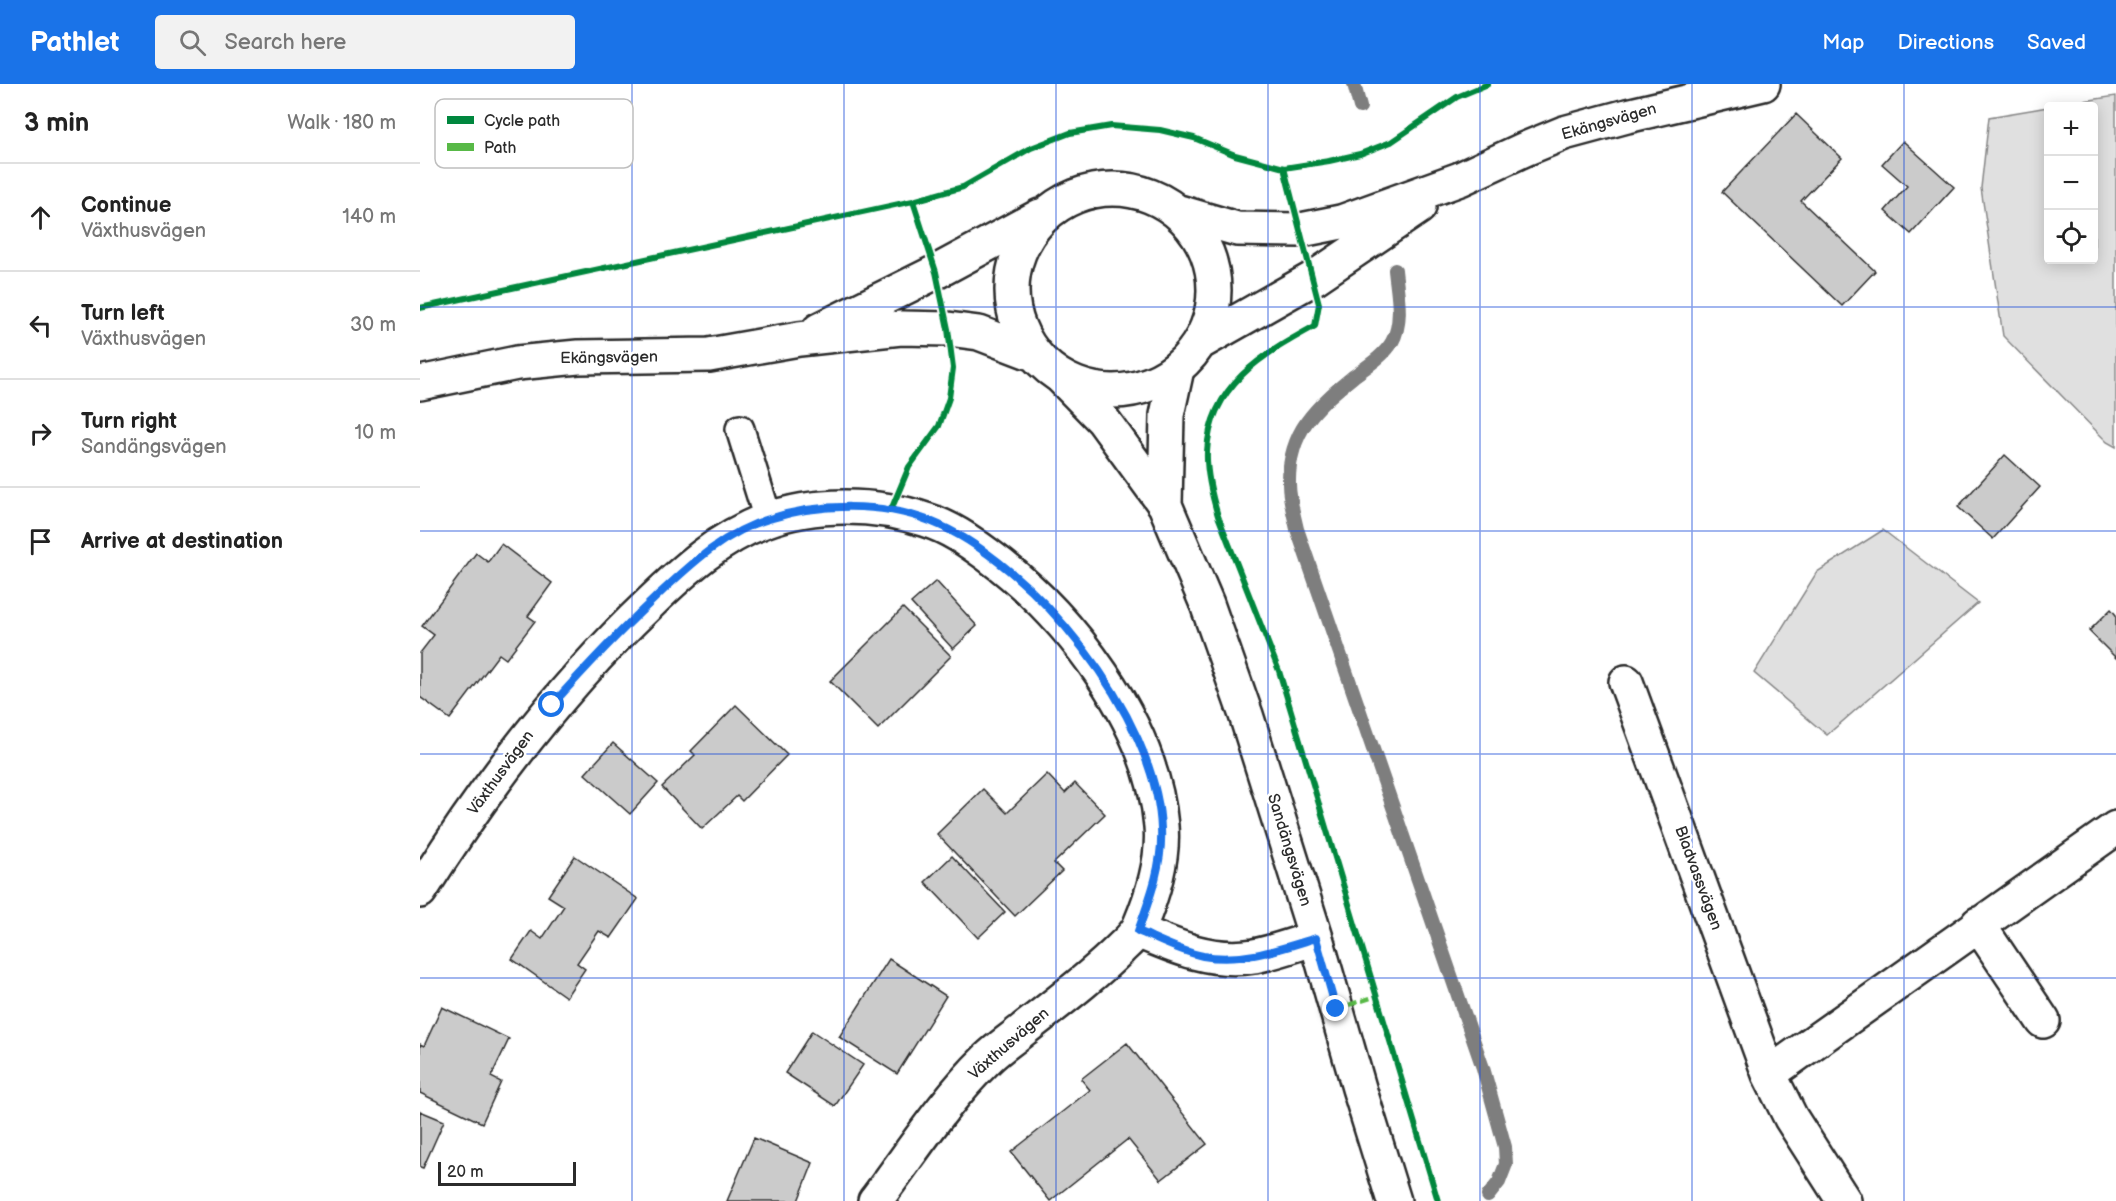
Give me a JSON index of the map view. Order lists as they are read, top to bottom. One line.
{"streets":{"street":["Ekängsvägen","Växthusvägen","Sandängsvägen","Bladvassvägen"]},"crossings":[["Ekängsvägen","Sandängsvägen"]],"legend":["Cycle path","Path"],"scale_bar":"20 m","page":{"header":"Pathlet","search":"Search here","nav":["Map","Directions","Saved"],"heading":["3 min","Walk · 180 m"],"map_buttons":["+","−"],"list":[["Continue","Växthusvägen","140 m"],["Turn left","Växthusvägen","30 m"],["Turn right","Sandängsvägen","10 m"],"Arrive at destination"],"scale":"20 m"}}
